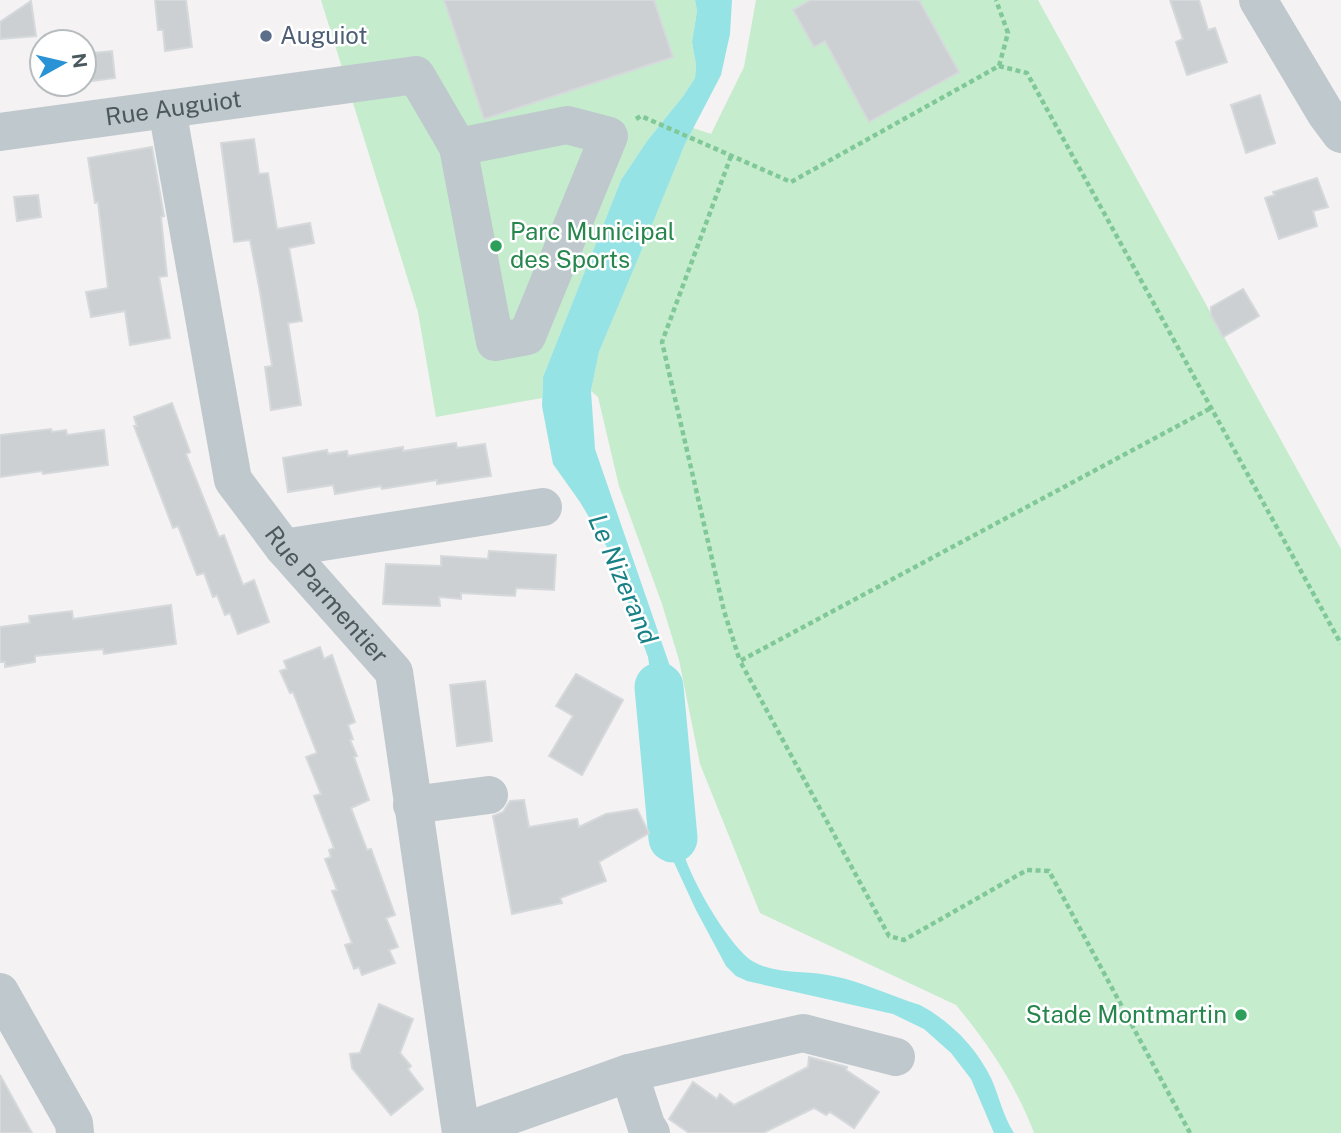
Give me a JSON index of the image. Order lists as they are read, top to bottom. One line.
{"streets":{"street":["Rue Auguiot","Rue Parmentier"]},"crossings":[["Rue Auguiot","Rue Parmentier"]],"water":["Le Nizerand"],"places":["Auguiot","Parc Municipal des Sports","Stade Montmartin"],"north":"right"}
